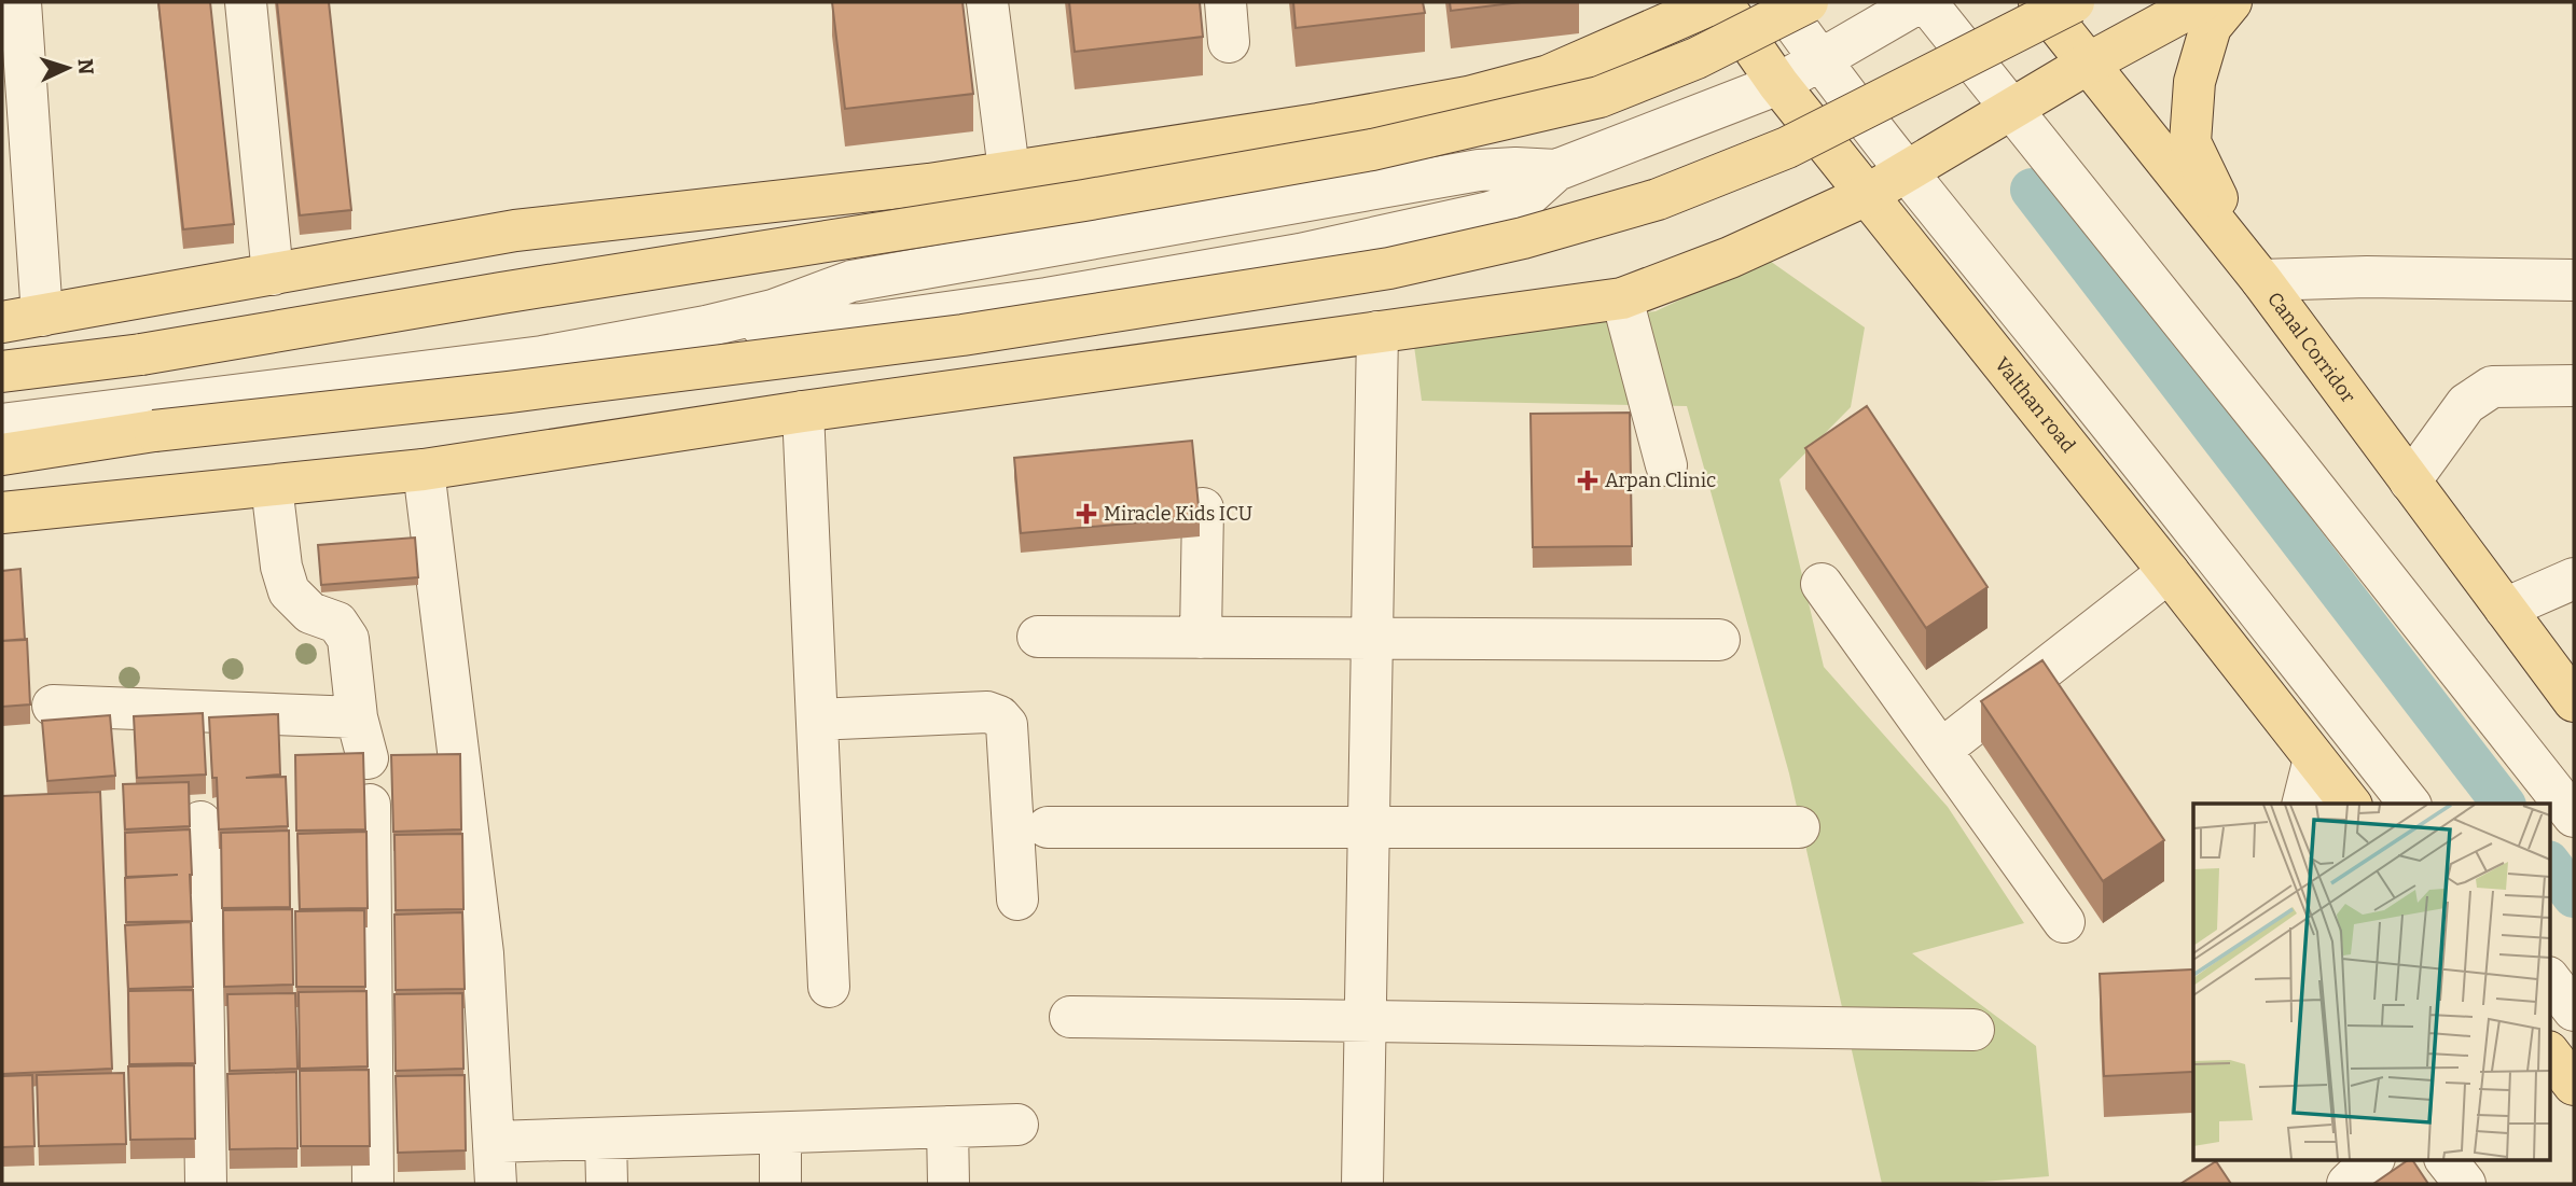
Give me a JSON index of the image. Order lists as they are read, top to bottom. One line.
{"streets":{"main road":["Canal Corridor","Valthan road"]},"places":{"health":["Arpan Clinic","Miracle Kids ICU"]},"north":"right"}
